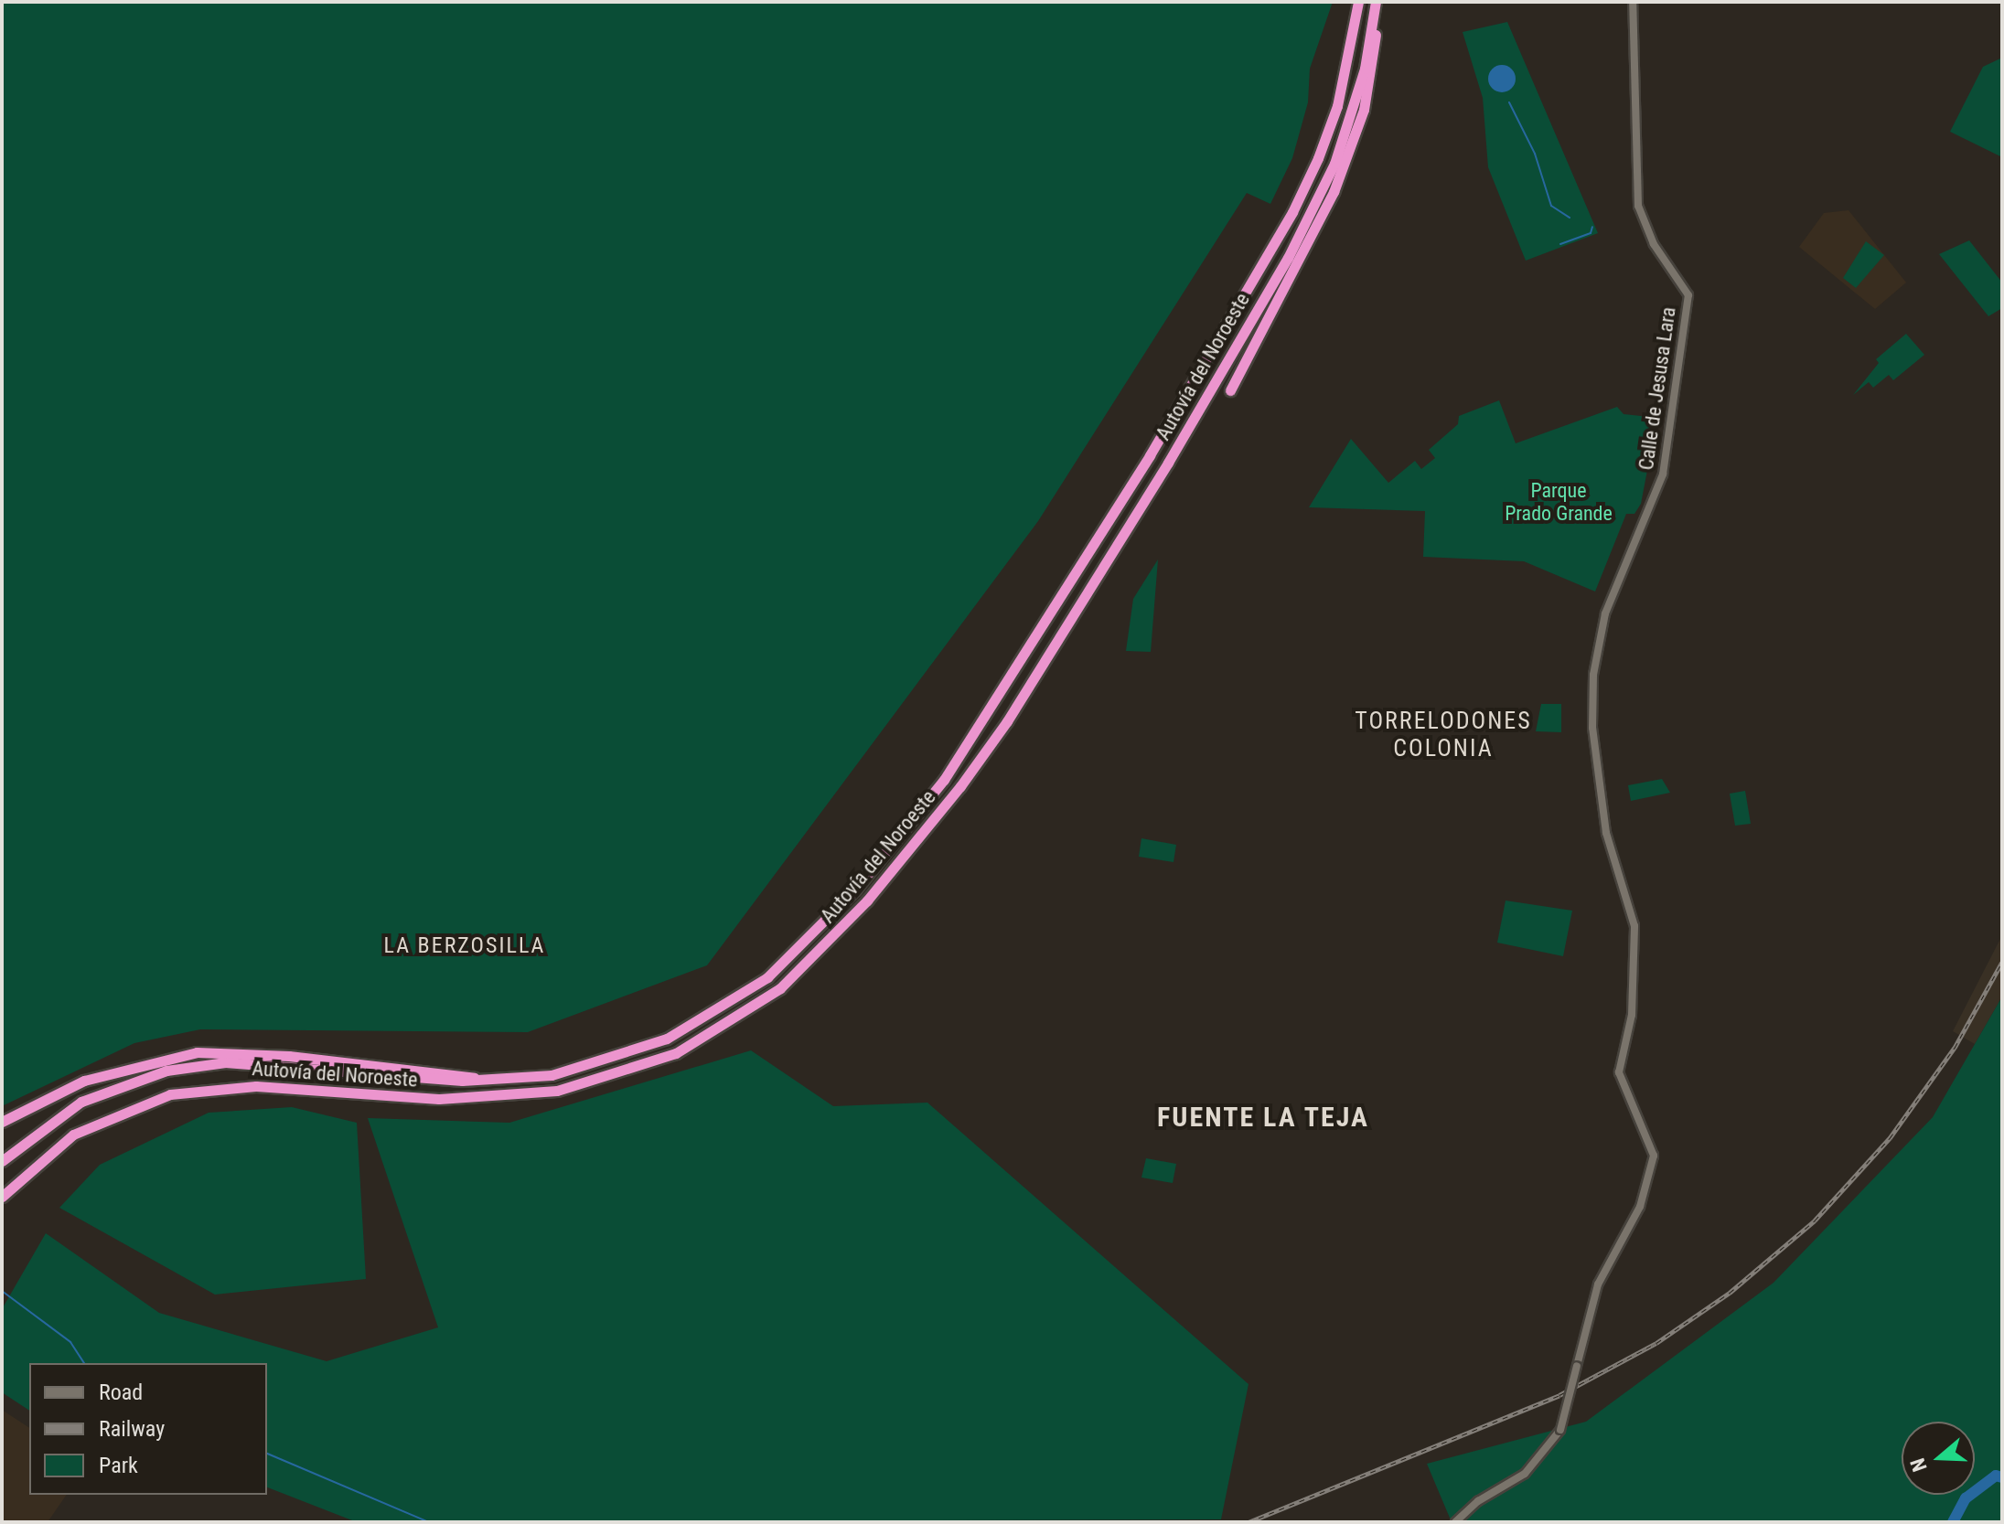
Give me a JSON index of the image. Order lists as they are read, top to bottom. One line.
{"streets":{"highway":["Autovía del Noroeste"],"main road":["Calle de Jesusa Lara"]},"districts":["TORRELODONES COLONIA","LA BERZOSILLA","FUENTE LA TEJA"],"parks":["Parque Prado Grande"],"legend":["Road","Railway","Park"],"north":"left"}
